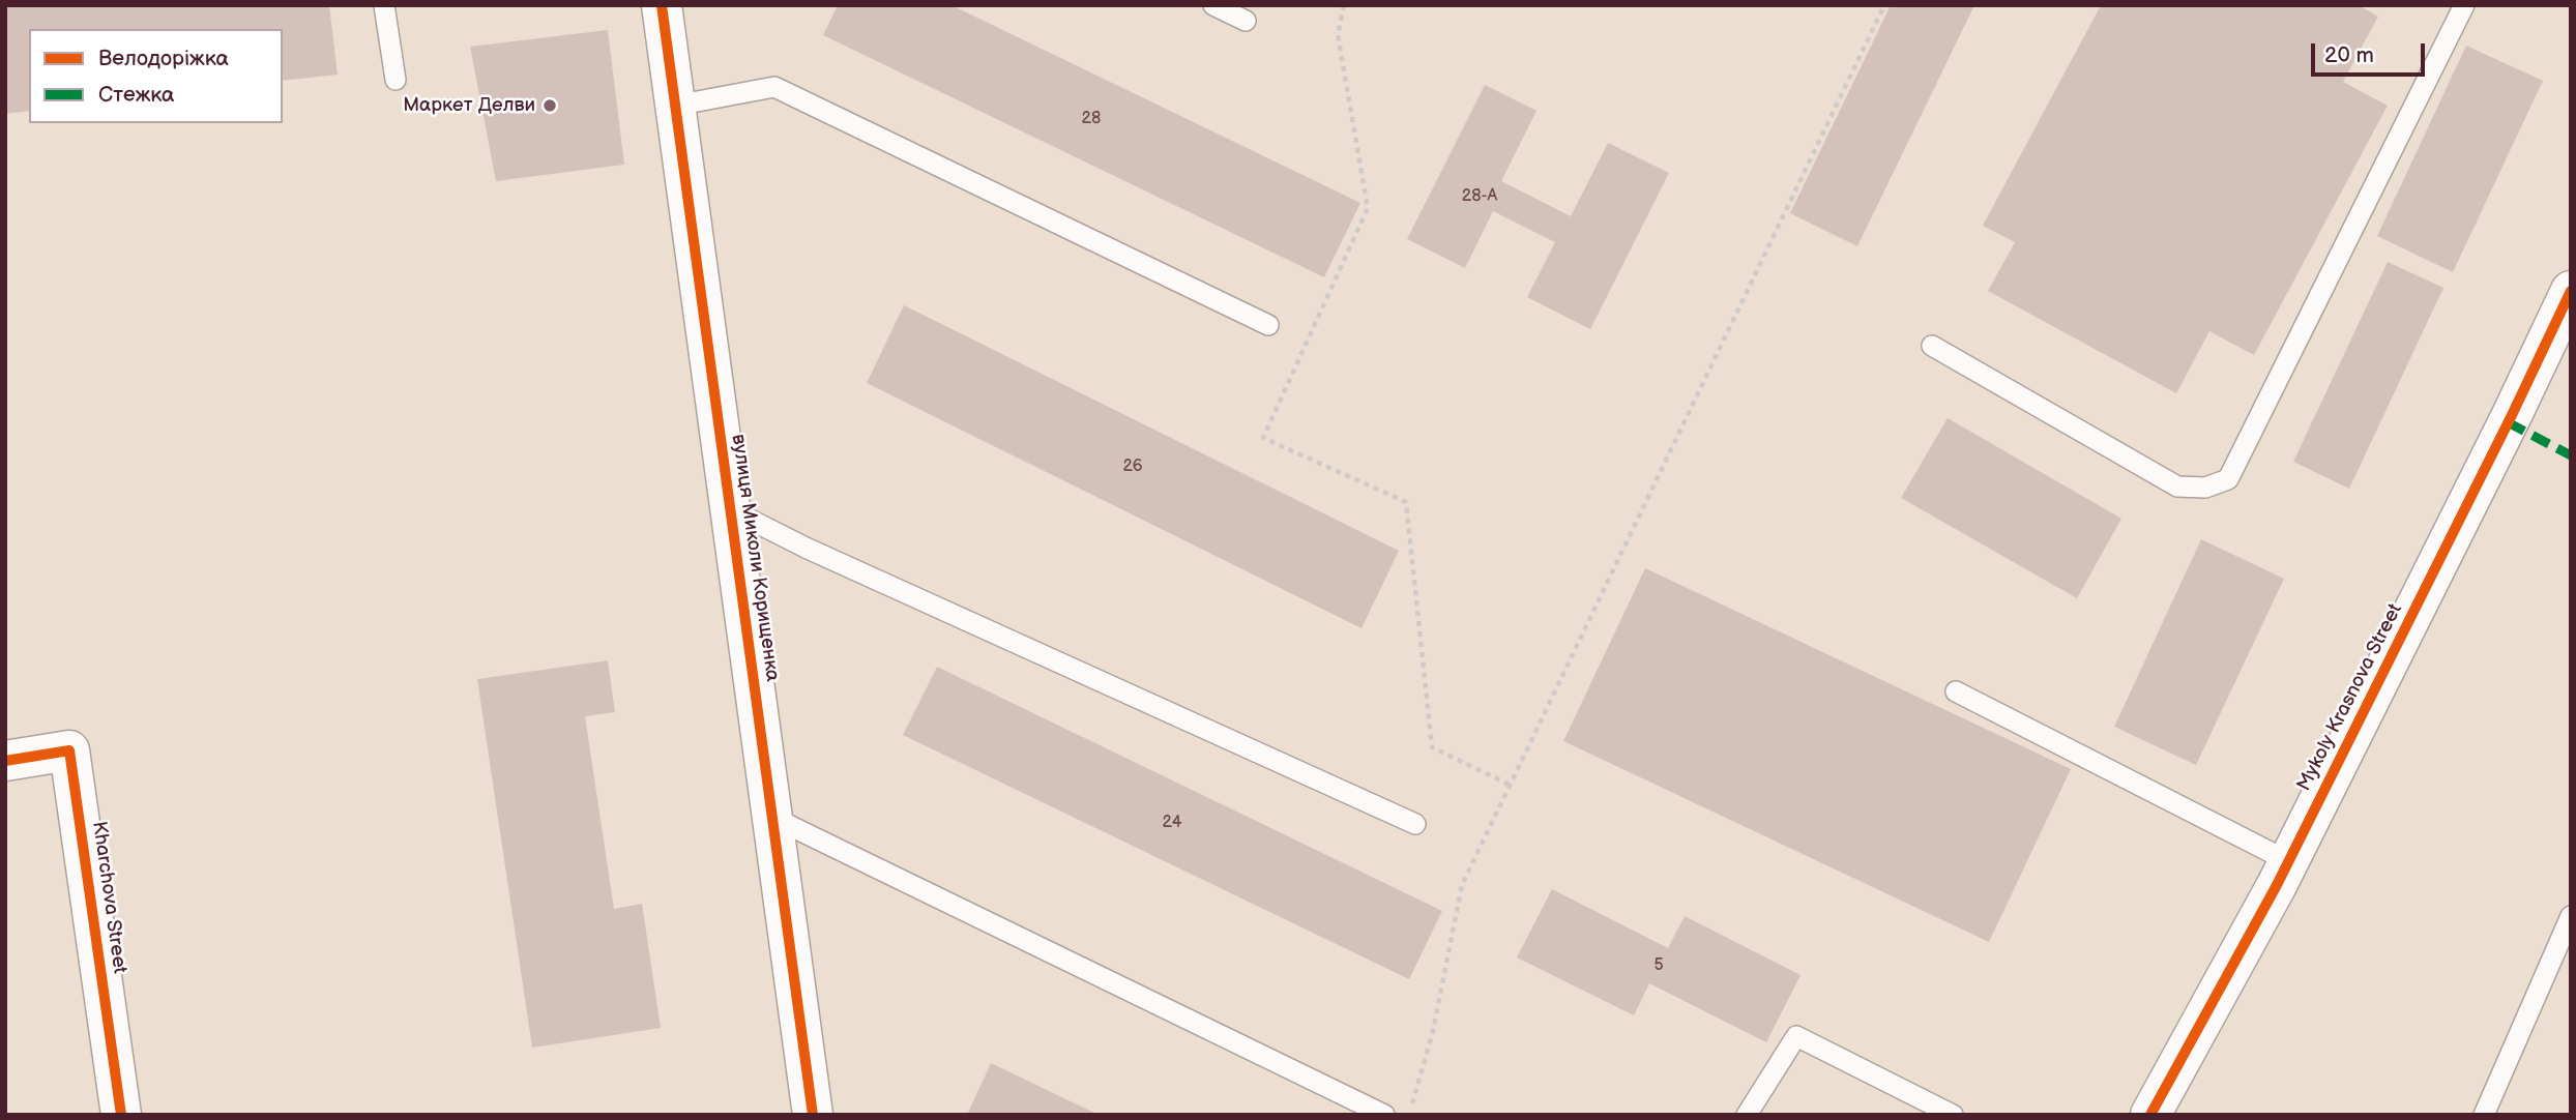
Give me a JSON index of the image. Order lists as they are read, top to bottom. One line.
{"streets":{"street":["вулиця Миколи Корищенка","Mykoly Krasnova Street","Kharchova Street"]},"places":["Маркет Делви"],"house_numbers":["28","28-А","26","24","5"],"legend":["Велодоріжка","Стежка"],"scale_bar":"20 m"}
